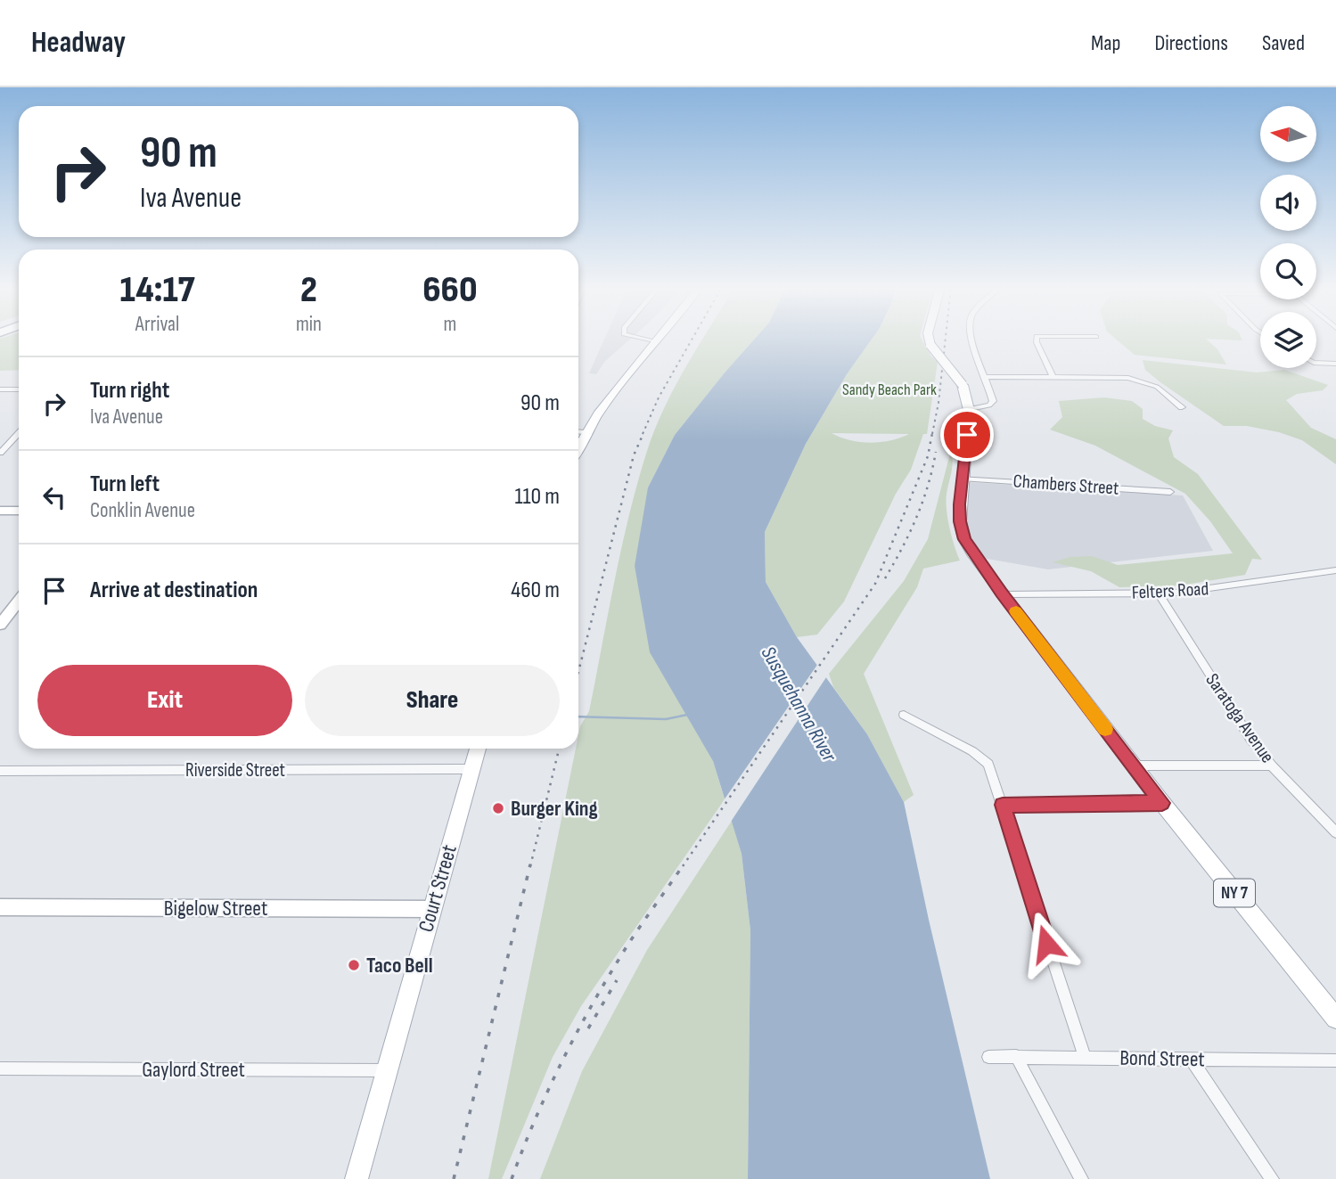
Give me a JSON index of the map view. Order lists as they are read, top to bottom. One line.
{"streets":{"main road":["Court Street","NY 7"],"street":["Chambers Street","Felters Road","Saratoga Avenue","Riverside Street","Bigelow Street","Bond Street","Gaylord Street"]},"crossings":[["Chambers Street","NY 7"],["Felters Road","Saratoga Avenue"],["Felters Road","NY 7"],["Riverside Street","Court Street"],["Court Street","Bigelow Street"],["Court Street","Gaylord Street"]],"water":["Susquehanna River"],"parks":["Sandy Beach Park"],"places":["Burger King","Taco Bell"],"north":"left","page":{"header":"Headway","nav":["Map","Directions","Saved"],"turn":["90 m","Iva Avenue"],"eta":["14:17","Arrival","2","min","660","m"],"list":[{"name":"Turn right","note":"Iva Avenue","value":"90 m"},{"name":"Turn left","note":"Conklin Avenue","value":"110 m"},{"name":"Arrive at destination","value":"460 m"}],"buttons":["Exit","Share"]}}
